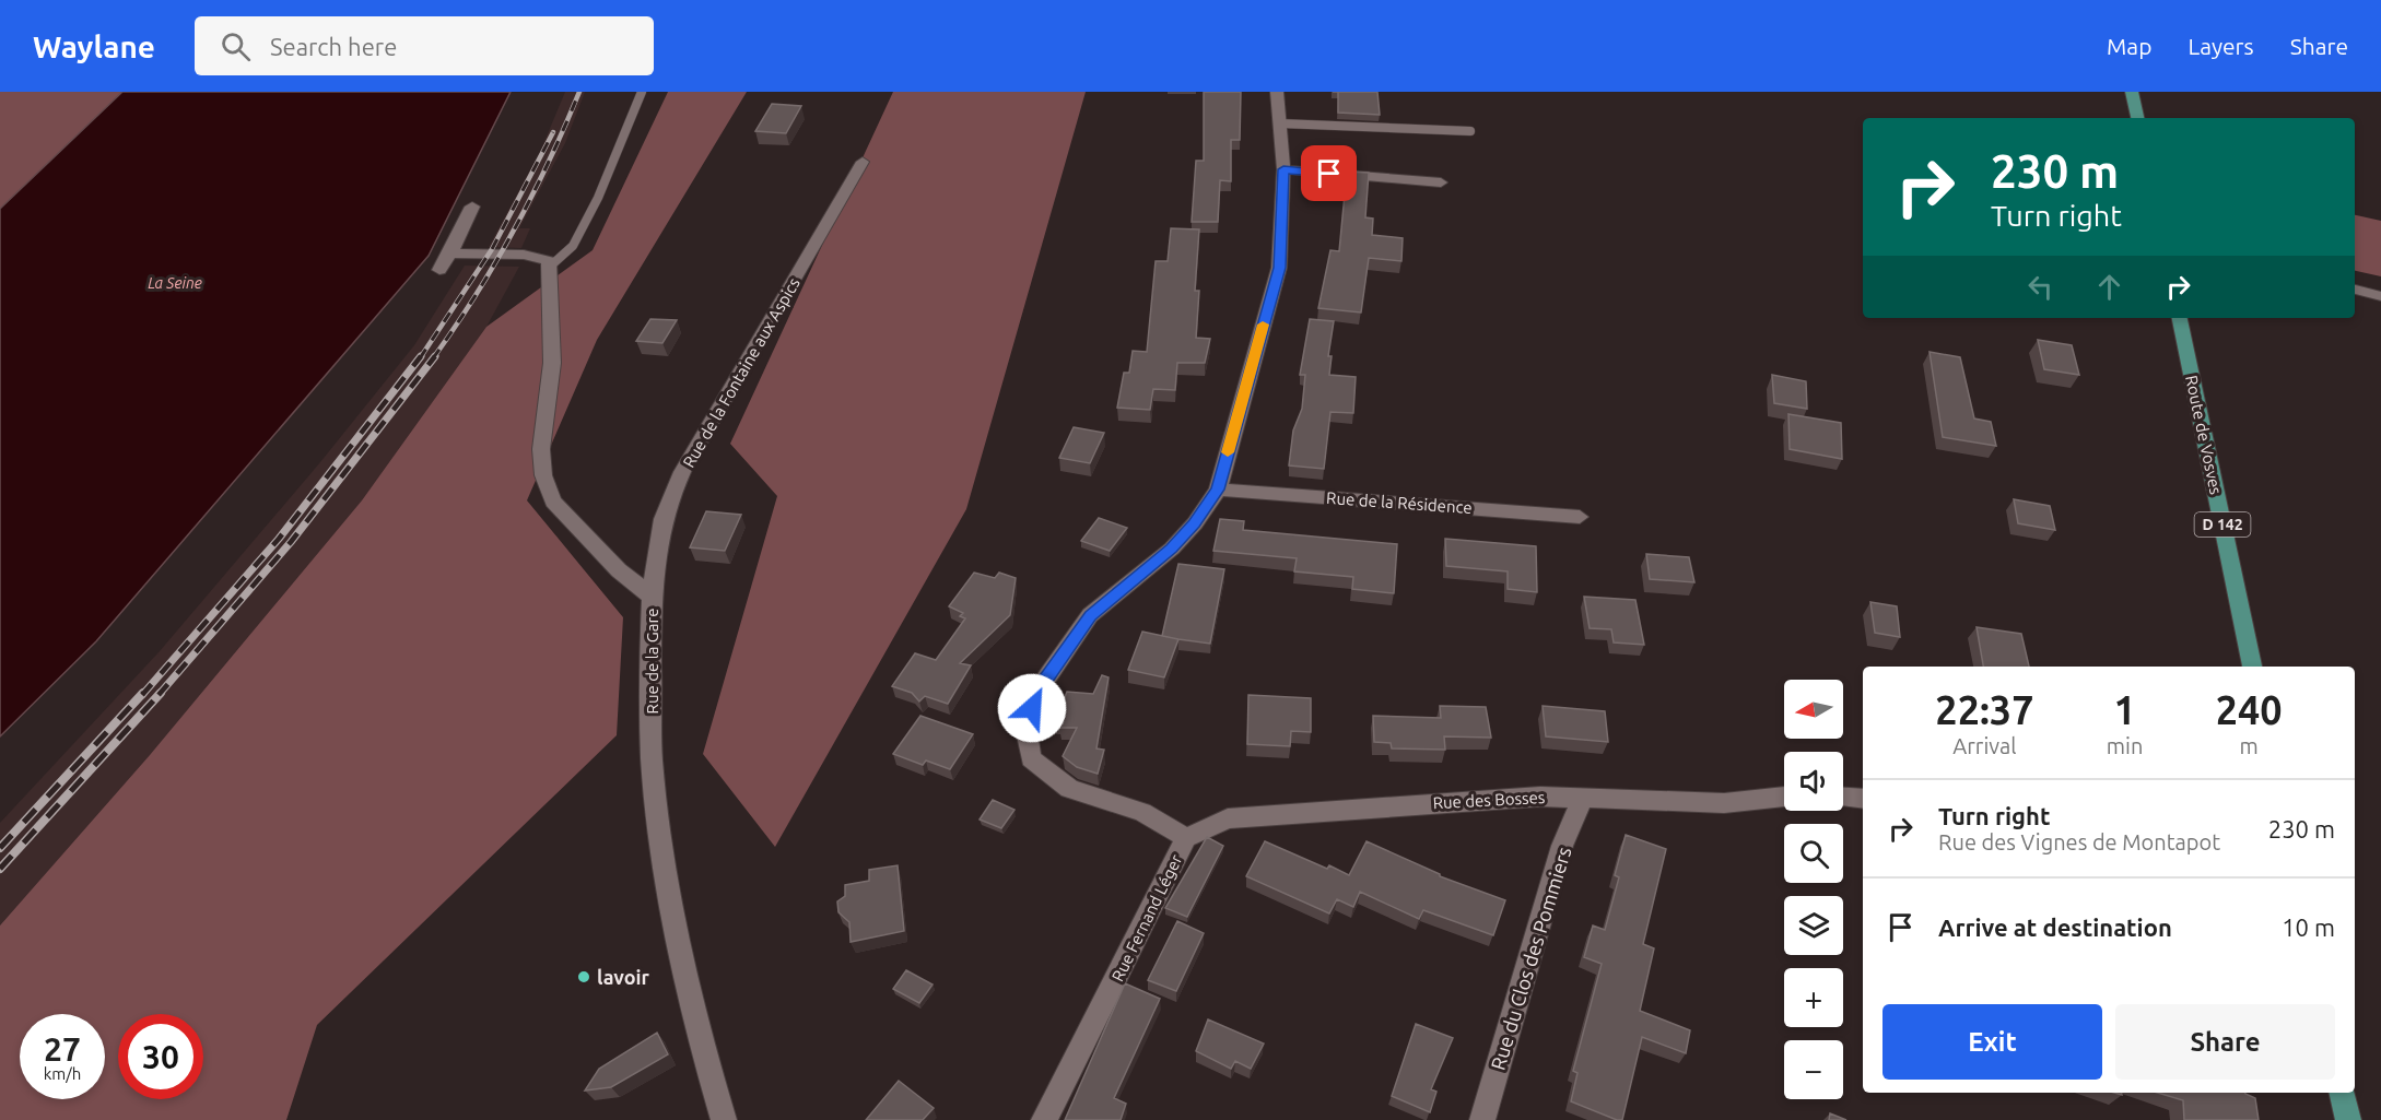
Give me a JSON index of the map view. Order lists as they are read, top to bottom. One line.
{"streets":{"main road":["Route de Vosves","D 142"],"street":["Rue de la Fontaine aux Aspics","Rue de la Résidence","Rue de la Gare","Rue des Bosses","Rue Fernand Léger","Rue du Clos des Pommiers"]},"crossings":[["Rue de la Fontaine aux Aspics","Rue de la Gare"],["Rue de la Résidence","Rue Fernand Léger"],["Rue des Bosses","Rue Fernand Léger"],["Rue des Bosses","Rue du Clos des Pommiers"]],"water":["La Seine"],"places":["lavoir"],"north":"left","page":{"header":"Waylane","search":"Search here","nav":["Map","Layers","Share"],"turn":["230 m","Turn right"],"eta":["22:37","Arrival","1","min","240","m"],"map_buttons":["+","−"],"list":[{"name":"Turn right","note":"Rue des Vignes de Montapot","value":"230 m"},{"name":"Arrive at destination","value":"10 m"}],"buttons":["Exit","Share"],"speed":"27 km/h","limit":"30"}}
